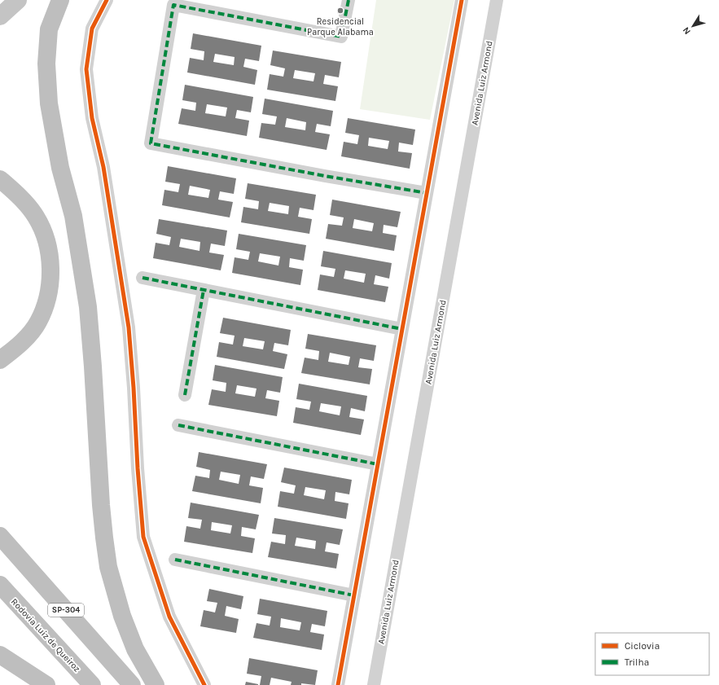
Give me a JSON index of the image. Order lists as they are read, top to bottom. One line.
{"streets":{"highway":["SP-304","Rodovia Luiz de Queiroz"],"street":["Avenida Luiz Armond"]},"places":["Residencial Parque Alabama"],"legend":["Ciclovia","Trilha"],"north":"bottom left"}
